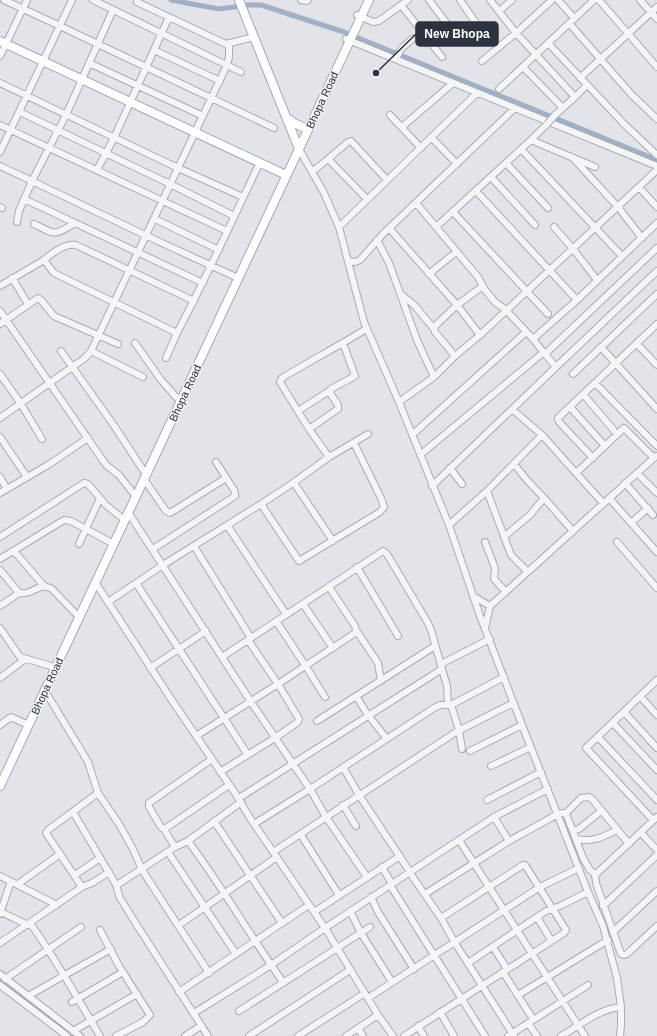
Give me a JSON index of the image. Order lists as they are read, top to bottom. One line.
{"streets":{"main road":["Bhopa Road"]},"places":["New Bhopa"]}
